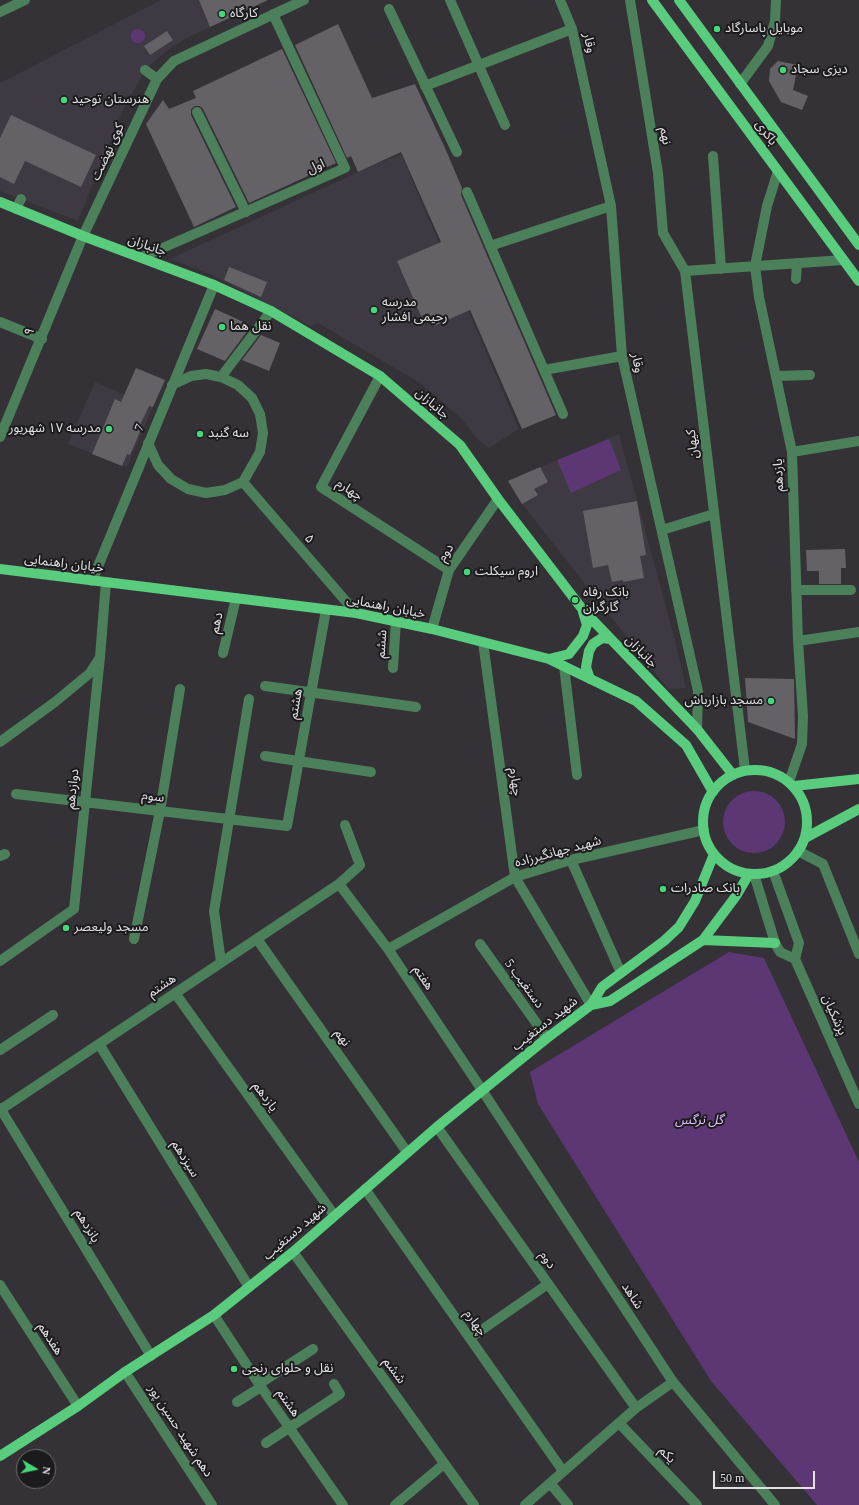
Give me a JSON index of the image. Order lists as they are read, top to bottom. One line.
{"streets":{"main road":["باکری","جانبازان","خیابان راهنمایی","شهید دستغیب"],"street":["وقار","نهم","کوی نهضت","اول","۹","7","کیهان","یازدهم","چهارم","۵","دوم","دهم","ششم","هشتم","دوازدهم","سوم","شهید جهانگیرزاده","هفتم","دستغیب 5","پزشکیان","سیزدهم","پانزدهم","شاهد","هفدهم","دهم شهید حسین پور","یکم"]},"crossings":[["وقار","جانبازان"],["باکری","یازدهم"],["نهم","کیهان"],["نهم","هشتم"],["نهم","شهید دستغیب"],["کوی نهضت","اول"],["کوی نهضت","جانبازان"],["کوی نهضت","۹"],["اول","جانبازان"],["جانبازان","۹"],["جانبازان","7"],["جانبازان","کیهان"],["جانبازان","یازدهم"],["جانبازان","چهارم"],["جانبازان","دوم"],["جانبازان","خیابان راهنمایی"],["جانبازان","شهید جهانگیرزاده"],["7","۵"],["7","خیابان راهنمایی"],["کیهان","یازدهم"],["کیهان","خیابان راهنمایی"],["کیهان","شهید جهانگیرزاده"],["یازدهم","خیابان راهنمایی"],["یازدهم","هشتم"],["یازدهم","شهید جهانگیرزاده"],["یازدهم","شهید دستغیب"],["چهارم","دوم"],["چهارم","خیابان راهنمایی"],["چهارم","شهید جهانگیرزاده"],["چهارم","شهید دستغیب"],["۵","خیابان راهنمایی"],["دوم","خیابان راهنمایی"],["دوم","شهید دستغیب"],["خیابان راهنمایی","دهم"],["خیابان راهنمایی","ششم"],["خیابان راهنمایی","هشتم"],["خیابان راهنمایی","دوازدهم"],["خیابان راهنمایی","شهید جهانگیرزاده"],["ششم","شهید دستغیب"],["هشتم","سوم"],["هشتم","هفتم"],["هشتم","شهید دستغیب"],["هشتم","سیزدهم"],["هشتم","پانزدهم"],["دوازدهم","سوم"],["شهید جهانگیرزاده","هفتم"],["هفتم","شهید دستغیب"],["هفتم","شاهد"],["دستغیب 5","شهید دستغیب"],["شهید دستغیب","سیزدهم"],["شهید دستغیب","پانزدهم"],["شهید دستغیب","شاهد"],["شهید دستغیب","هفدهم"],["شهید دستغیب","دهم شهید حسین پور"]],"parks":["گل نرگس"],"places":["کارگاه","موبایل پاسارگاد","دیزى سجاد","هنرستان توحید","مدرسه رحیمی افشار","نقل هما","مدرسه ۱۷ شهریور","سه گنبد","اروم سیکلت","بانک رفاه گارگران","مسجد بازارباش","بانک صادرات","مسجد ولیعصر","نقل و حلوای رنجی"],"scale_bar":"50 m","north":"right"}
